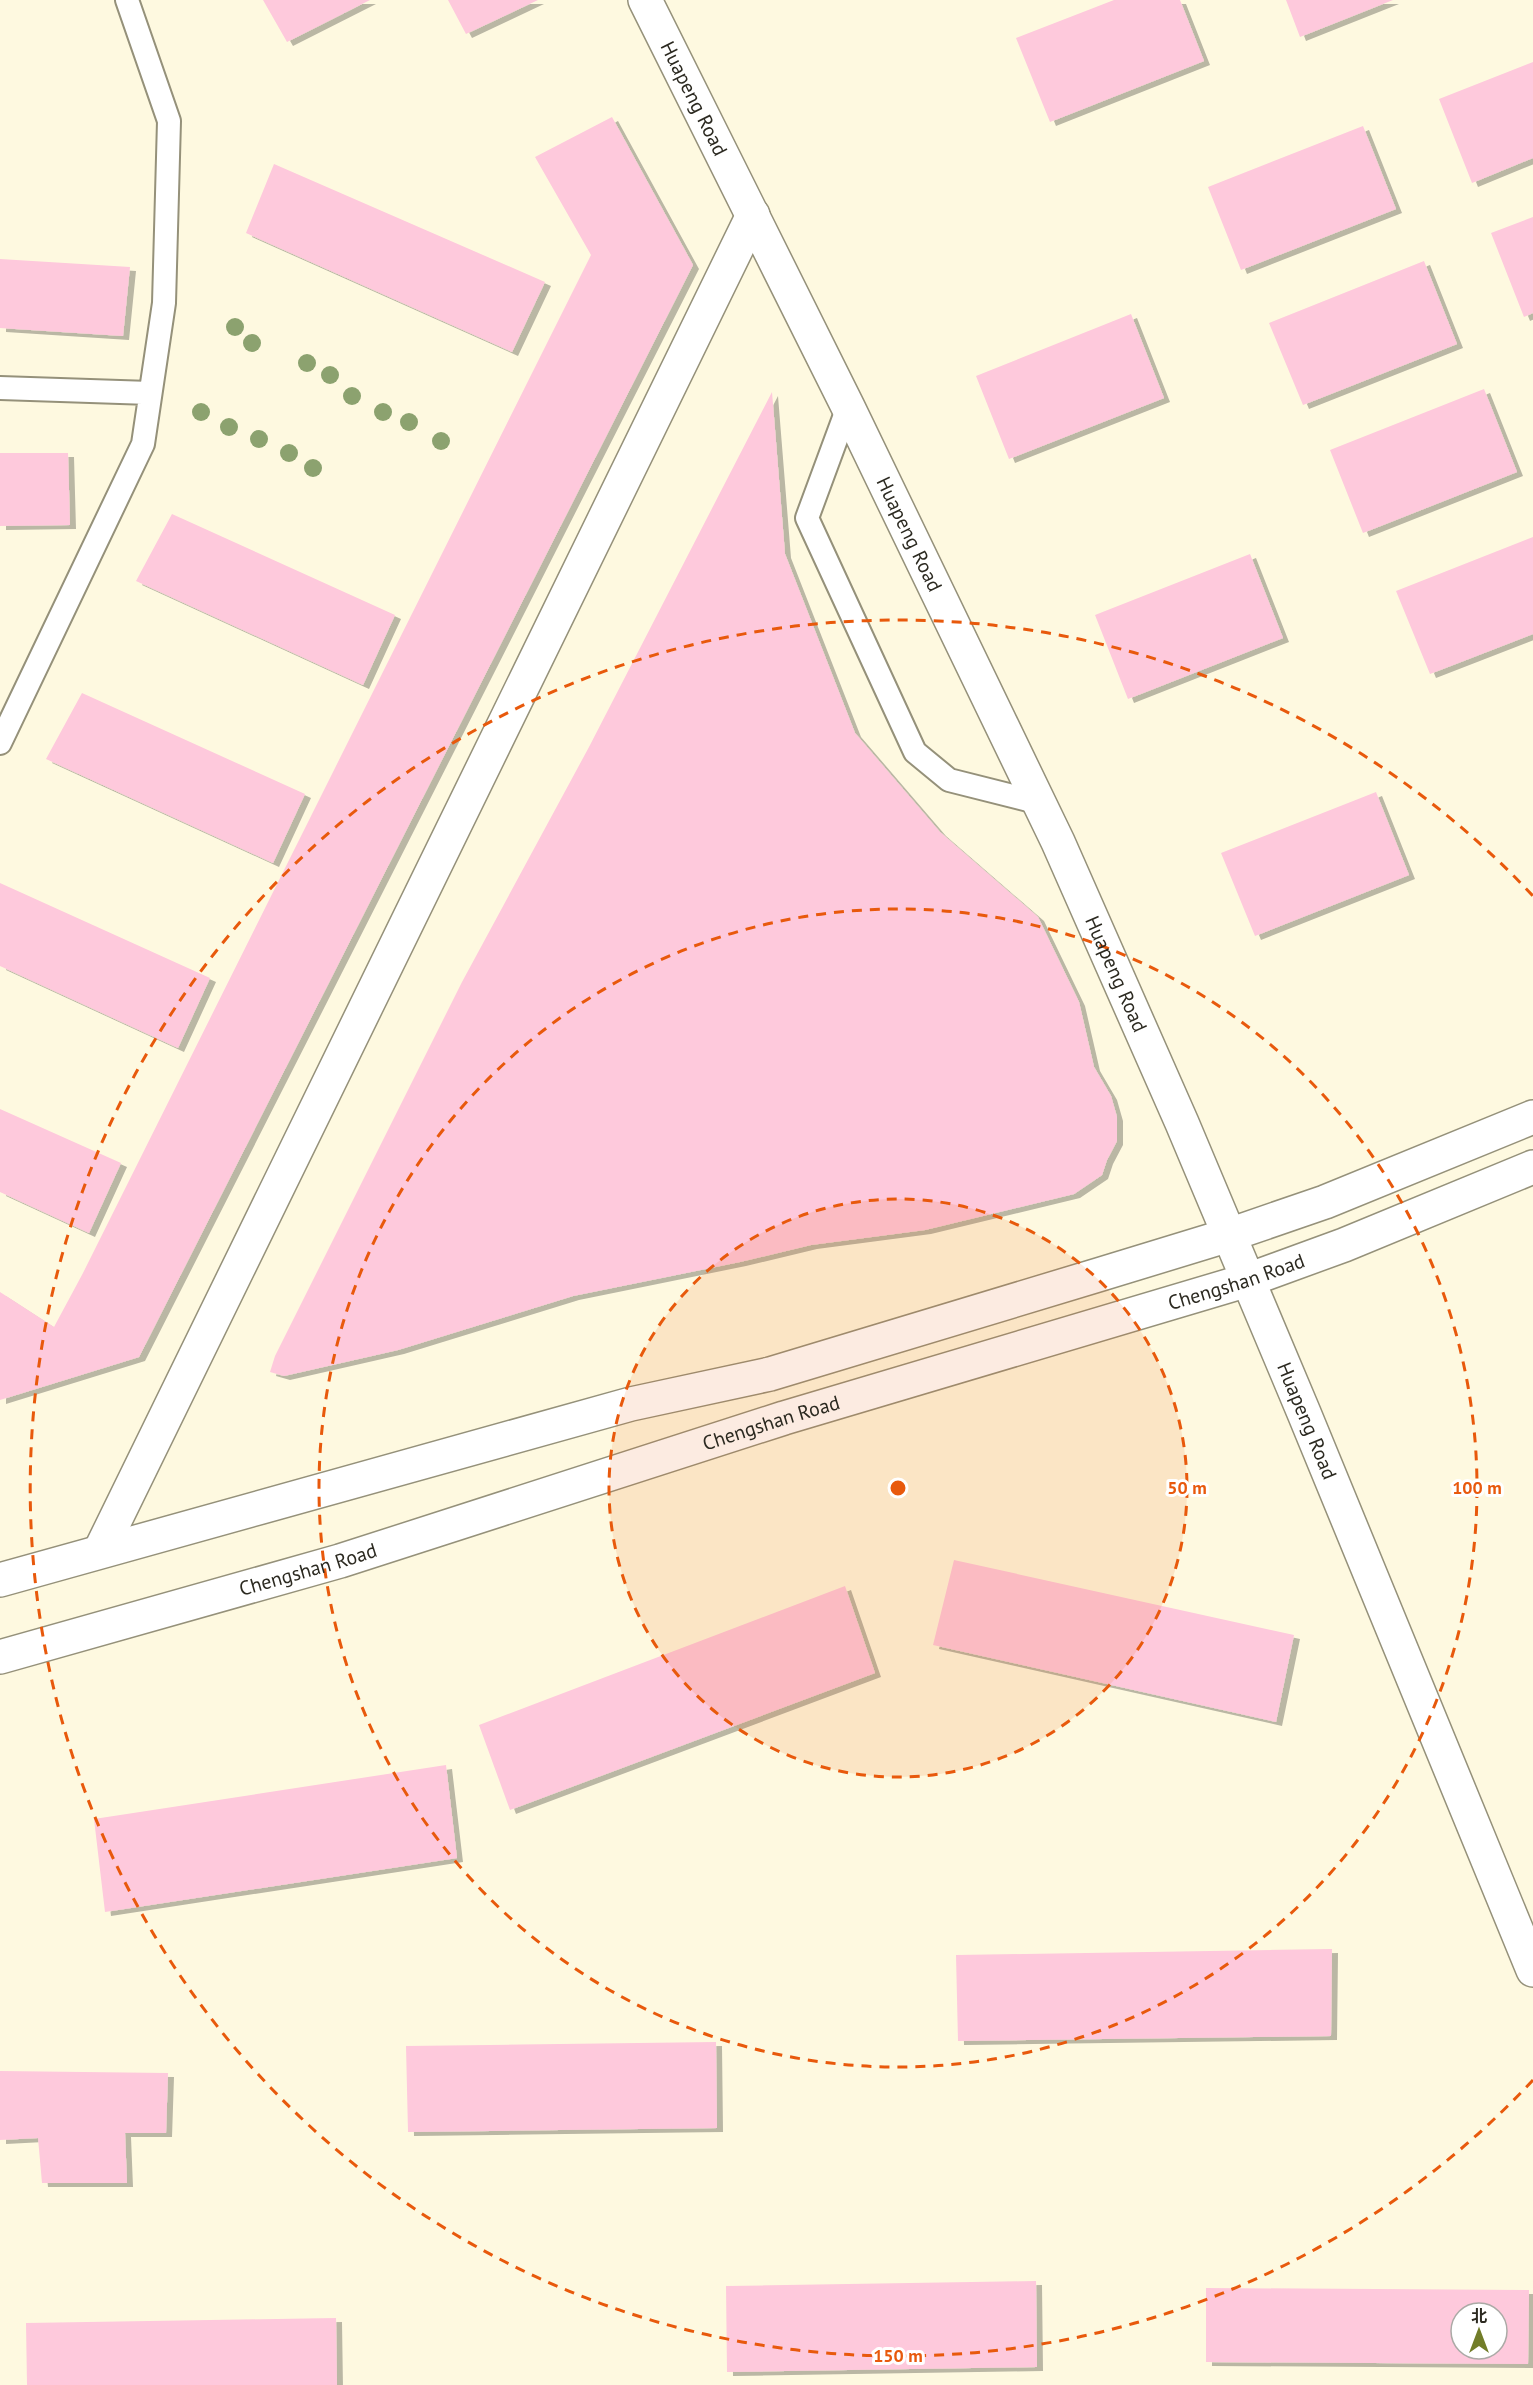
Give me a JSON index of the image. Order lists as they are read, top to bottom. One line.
{"streets":{"street":["Huapeng Road","Chengshan Road"]},"crossings":[["Huapeng Road","Chengshan Road"]],"north":"top","rings":["50 m","100 m","150 m"]}
